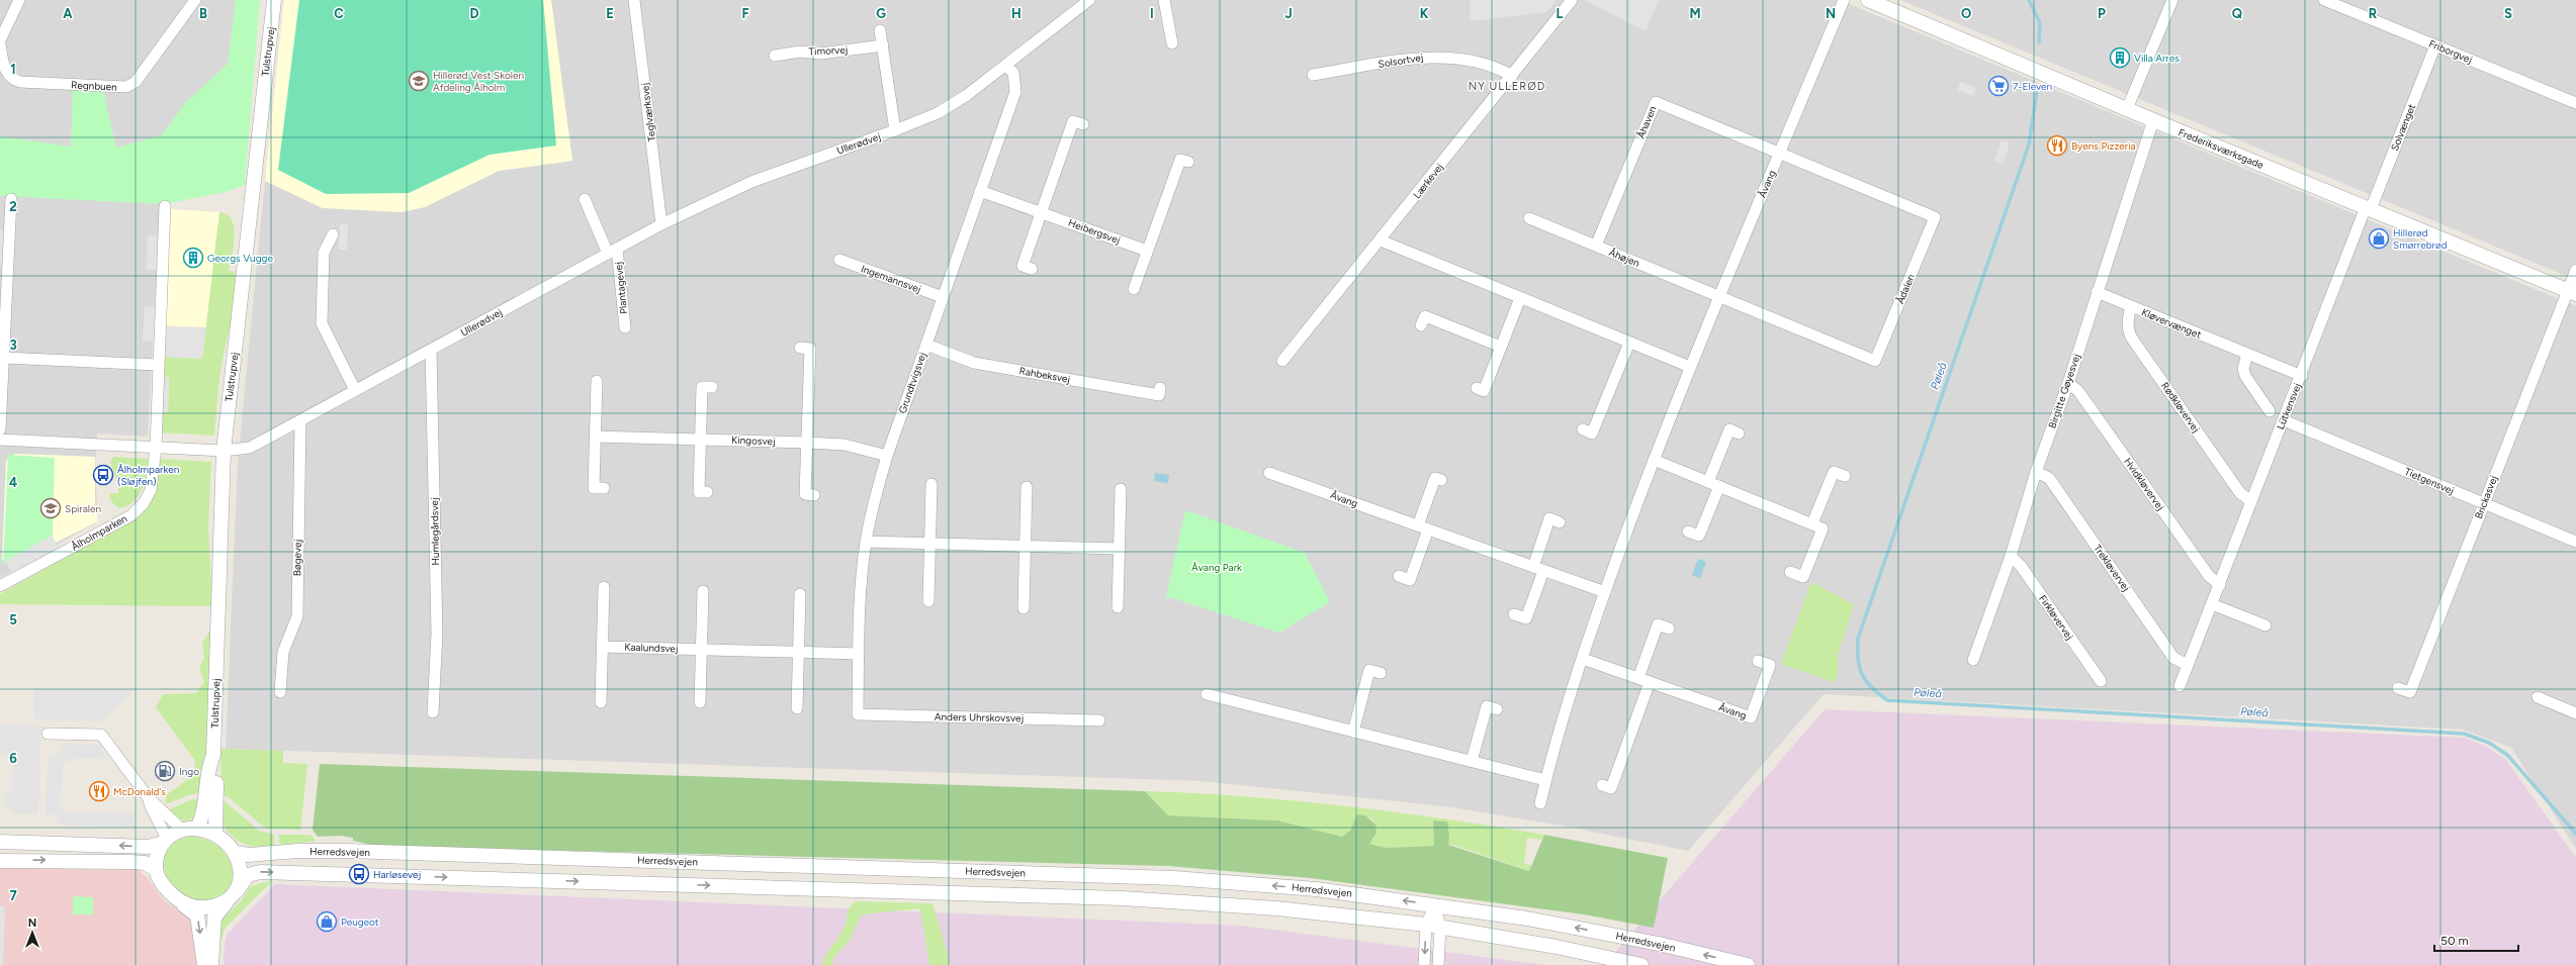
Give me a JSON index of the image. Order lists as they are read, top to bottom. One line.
{"streets":{"street":["Timorvej","Tulstrupvej","Friborgvej","Solsortvej","Regnbuen","Teglværksvej","Åhaven","Solvænget","Ullerødvej","Frederiksværksgade","Lærkevej","Åvang","Heibergsvej","Åhøjen","Ingemannsvej","Plantagevej","Ådalen","Kløvervænget","Rahbeksvej","Grundtvigsvej","Birgitte Gøyesvej","Lütkensvej","Rødkløvervej","Kingosvej","Tietgensvej","Hvidkløvervej","Brickasvej","Humlegårdsvej","Ålholmparken","Bøgevej","Trekløvervej","Firkløvervej","Kaalundsvej","Anders Uhrskovsvej","Herredsvejen"]},"crossings":[["Tulstrupvej","Ullerødvej"],["Tulstrupvej","Herredsvejen"],["Friborgvej","Solvænget"],["Solsortvej","Lærkevej"],["Teglværksvej","Ullerødvej"],["Åhaven","Åvang"],["Åhaven","Åhøjen"],["Åhaven","Ådalen"],["Solvænget","Frederiksværksgade"],["Solvænget","Lütkensvej"],["Ullerødvej","Plantagevej"],["Ullerødvej","Grundtvigsvej"],["Ullerødvej","Humlegårdsvej"],["Ullerødvej","Bøgevej"],["Frederiksværksgade","Birgitte Gøyesvej"],["Frederiksværksgade","Lütkensvej"],["Frederiksværksgade","Brickasvej"],["Åvang","Åhøjen"],["Åvang","Ådalen"],["Heibergsvej","Grundtvigsvej"],["Åhøjen","Ådalen"],["Ingemannsvej","Grundtvigsvej"],["Kløvervænget","Birgitte Gøyesvej"],["Kløvervænget","Lütkensvej"],["Kløvervænget","Rødkløvervej"],["Rahbeksvej","Grundtvigsvej"],["Grundtvigsvej","Kingosvej"],["Grundtvigsvej","Kaalundsvej"],["Grundtvigsvej","Anders Uhrskovsvej"],["Birgitte Gøyesvej","Hvidkløvervej"],["Birgitte Gøyesvej","Trekløvervej"],["Birgitte Gøyesvej","Firkløvervej"],["Lütkensvej","Rødkløvervej"],["Lütkensvej","Tietgensvej"],["Lütkensvej","Hvidkløvervej"],["Lütkensvej","Trekløvervej"],["Tietgensvej","Brickasvej"]],"districts":["NY ULLERØD"],"water":["Pøleå"],"parks":["Åvang Park"],"places":{"building":["Villa Arres","Georgs Vugge"],"school or university":["Hillerød Vest Skolen Afdeling Ålholm","Spiralen"],"supermarket":["7-Eleven"],"restaurant":["Byens Pizzeria","McDonald's"],"shop":["Hillerød Smørrebrød","Peugeot"],"bus stop":["Ålholmparken (Sløjfen)","Harløsevej"],"fuel station":["Ingo"]},"scale_bar":"50 m","north":"top","grid":{"columns":["A","B","C","D","E","F","G","H","I","J","K","L","M","N","O","P","Q","R","S"],"rows":["1","2","3","4","5","6","7"]}}
